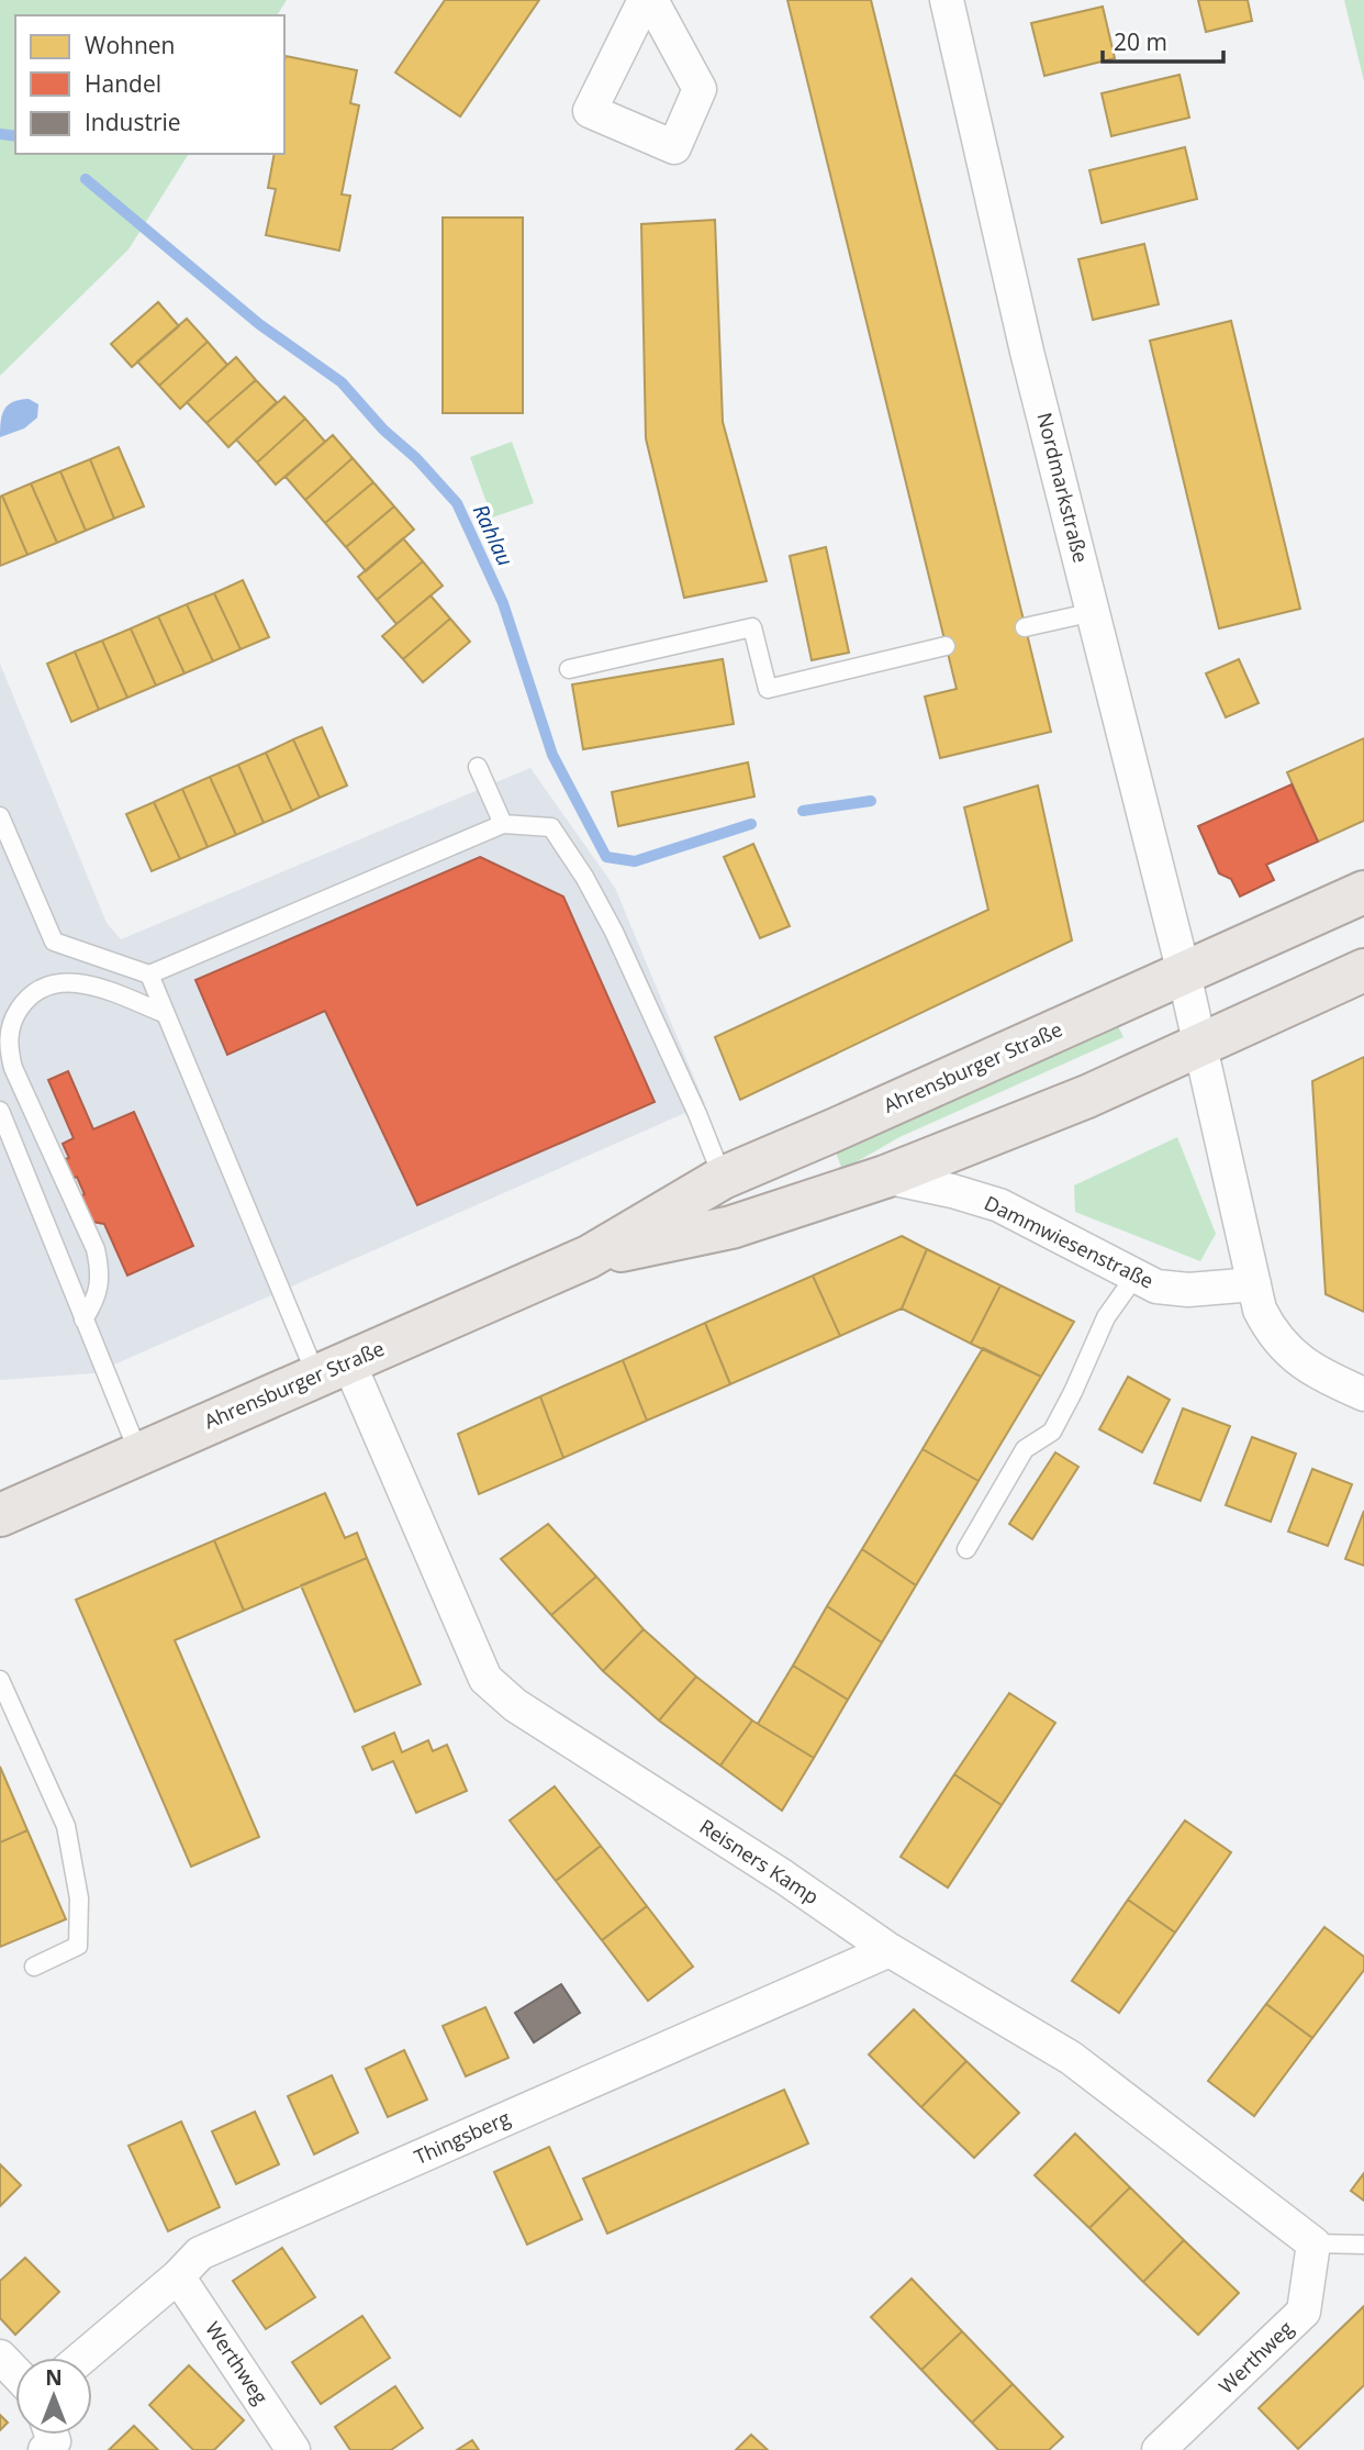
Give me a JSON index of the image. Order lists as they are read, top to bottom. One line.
{"streets":{"main road":["Ahrensburger Straße"],"street":["Nordmarkstraße","Dammwiesenstraße","Reisners Kamp","Thingsberg","Werthweg"]},"crossings":[["Nordmarkstraße","Ahrensburger Straße"],["Ahrensburger Straße","Dammwiesenstraße"],["Ahrensburger Straße","Reisners Kamp"],["Reisners Kamp","Thingsberg"],["Reisners Kamp","Werthweg"],["Thingsberg","Werthweg"]],"water":["Rahlau"],"legend":["Wohnen","Handel","Industrie"],"scale_bar":"20 m","north":"top"}
